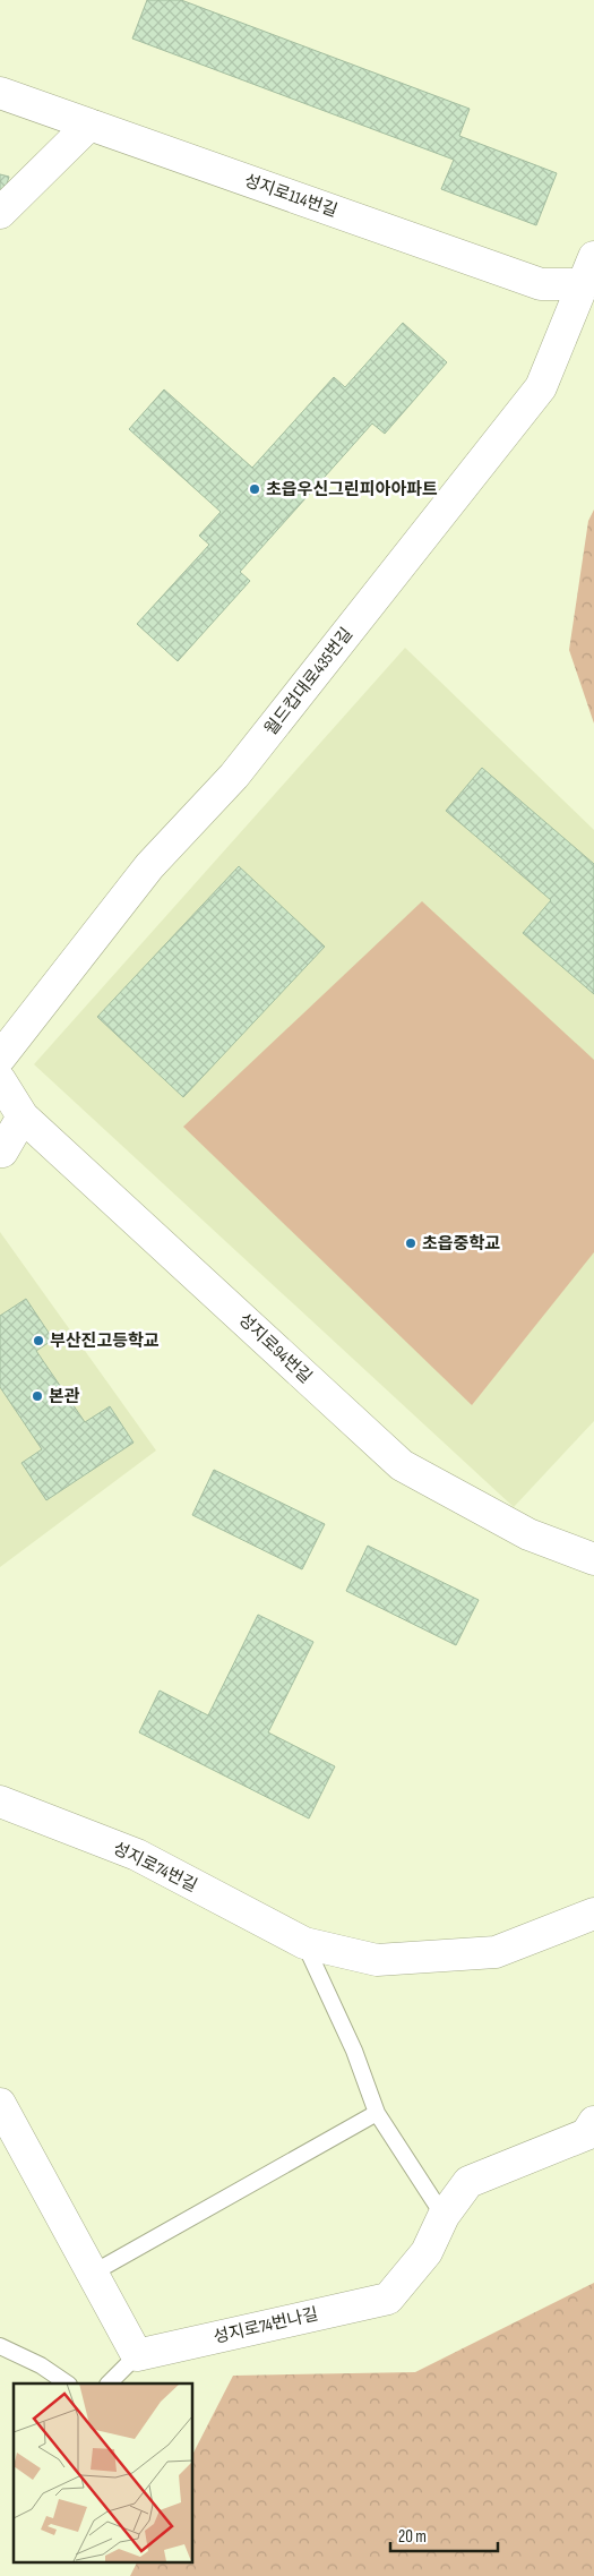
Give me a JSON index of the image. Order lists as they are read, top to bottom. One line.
{"streets":{"street":["성지로114번길","월드컵대로435번길","성지로94번길","성지로74번길","성지로74번나길"]},"crossings":[["성지로114번길","월드컵대로435번길"]],"places":["초읍우신그린피아아파트","초읍중학교","부산진고등학교","본관"],"scale_bar":"20 m"}
